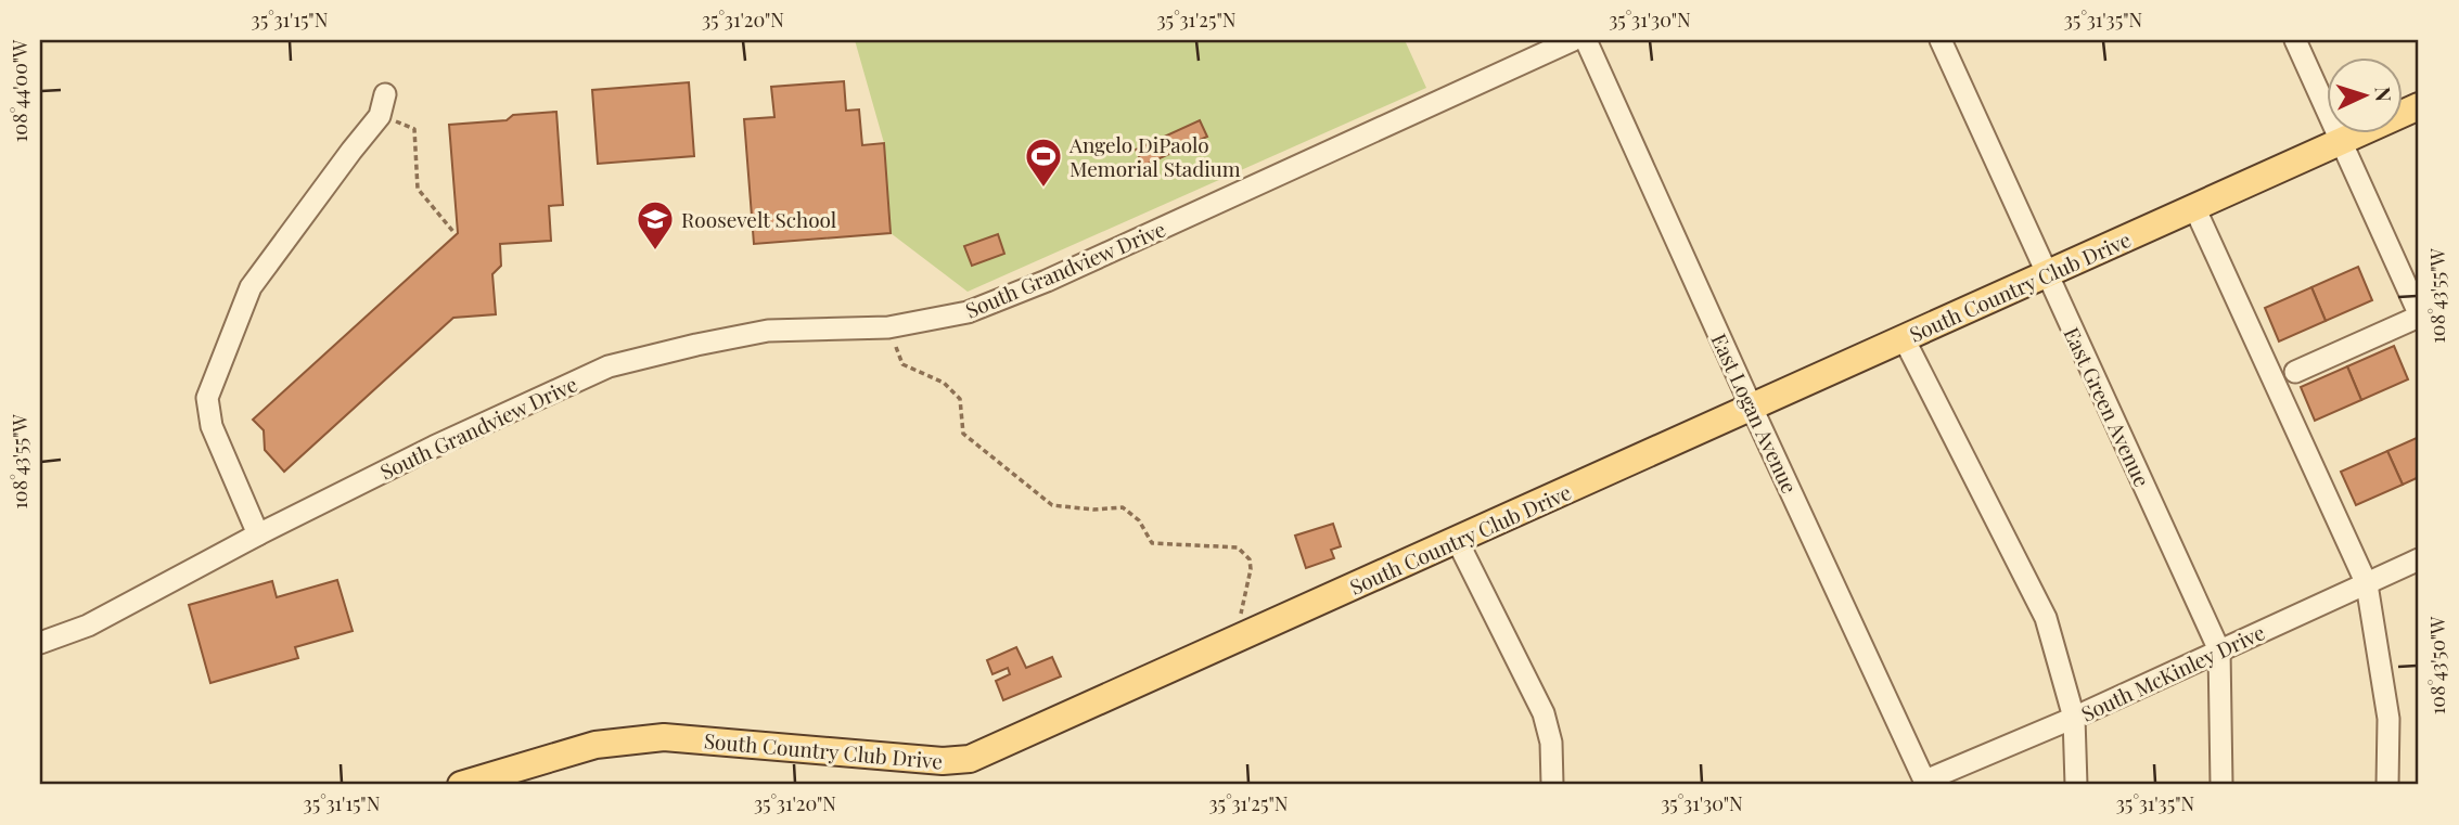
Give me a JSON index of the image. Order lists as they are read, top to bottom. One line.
{"streets":{"main road":["South Country Club Drive"],"street":["South Grandview Drive","East Green Avenue","East Logan Avenue","South McKinley Drive"]},"crossings":[["South Country Club Drive","East Green Avenue"],["South Country Club Drive","East Logan Avenue"],["East Green Avenue","South McKinley Drive"],["East Logan Avenue","South McKinley Drive"]],"places":{"sports":["Angelo DiPaolo Memorial Stadium"],"school or university":["Roosevelt School"]},"north":"right","coordinates":["35°31'15\"N","35°31'20\"N","35°31'25\"N","35°31'30\"N","35°31'35\"N","108°44'00\"W","108°43'55\"W","108°43'50\"W"]}
